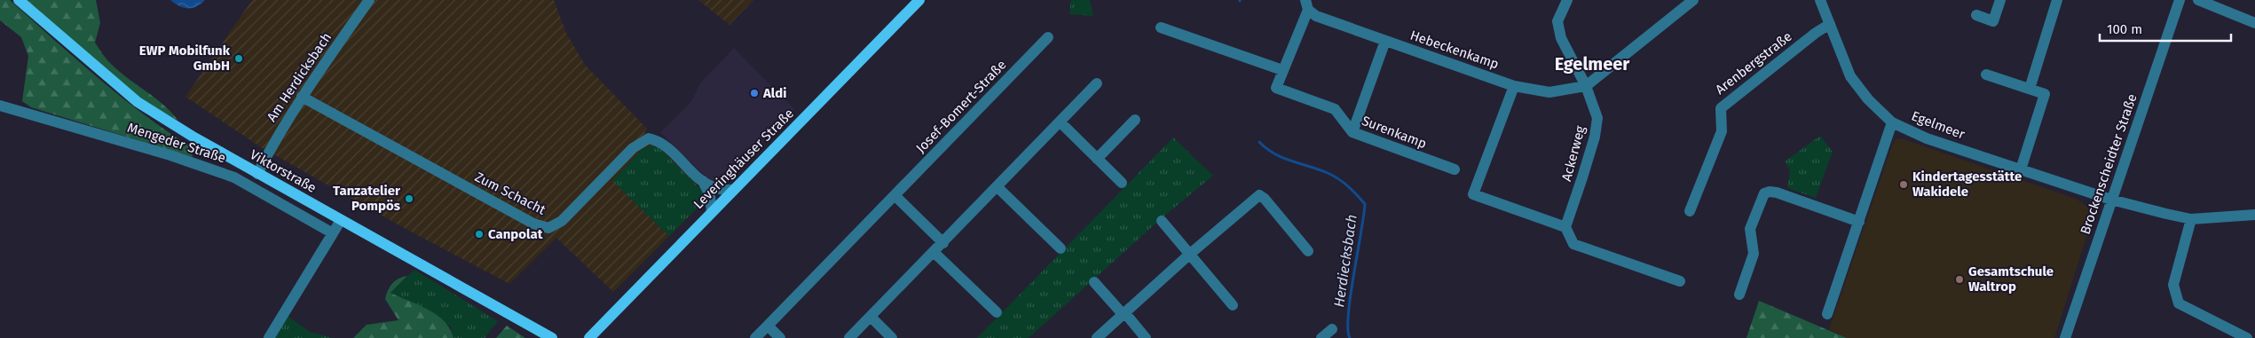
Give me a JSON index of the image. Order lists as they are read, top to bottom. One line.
{"streets":{"main road":["Leveringhäuser Straße","Viktorstraße"],"street":["Hebeckenkamp","Arenbergstraße","Am Herdicksbach","Josef-Bomert-Straße","Egelmeer","Surenkamp","Mengeder Straße","Ackerweg","Brockenscheidter Straße","Zum Schacht"]},"crossings":[["Hebeckenkamp","Surenkamp"],["Hebeckenkamp","Ackerweg"],["Arenbergstraße","Egelmeer"],["Am Herdicksbach","Viktorstraße"],["Am Herdicksbach","Zum Schacht"],["Egelmeer","Brockenscheidter Straße"],["Leveringhäuser Straße","Zum Schacht"]],"districts":["Egelmeer"],"water":["Herdiecksbach"],"places":["EWP Mobilfunk GmbH","Aldi","Kindertagesstätte Wakidele","Tanzatelier Pompös","Canpolat","Gesamtschule Waltrop"],"scale_bar":"100 m"}
